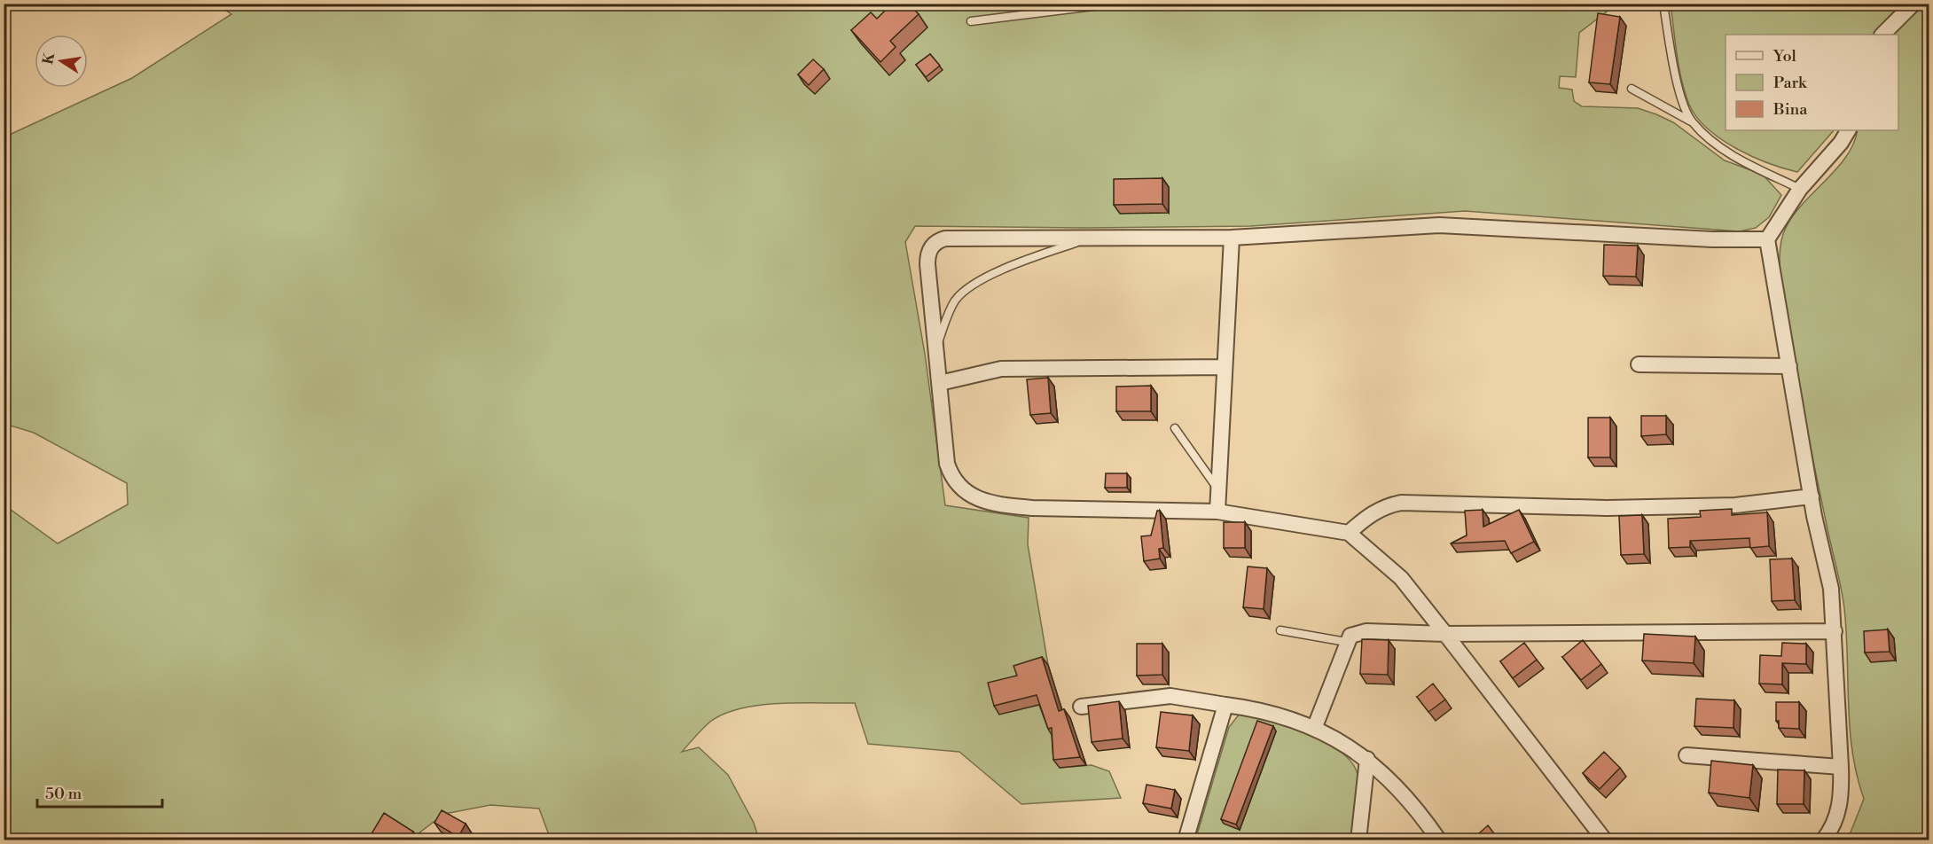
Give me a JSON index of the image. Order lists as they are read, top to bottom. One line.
{"legend":["Yol","Park","Bina"],"scale_bar":"50 m","north":"left"}
